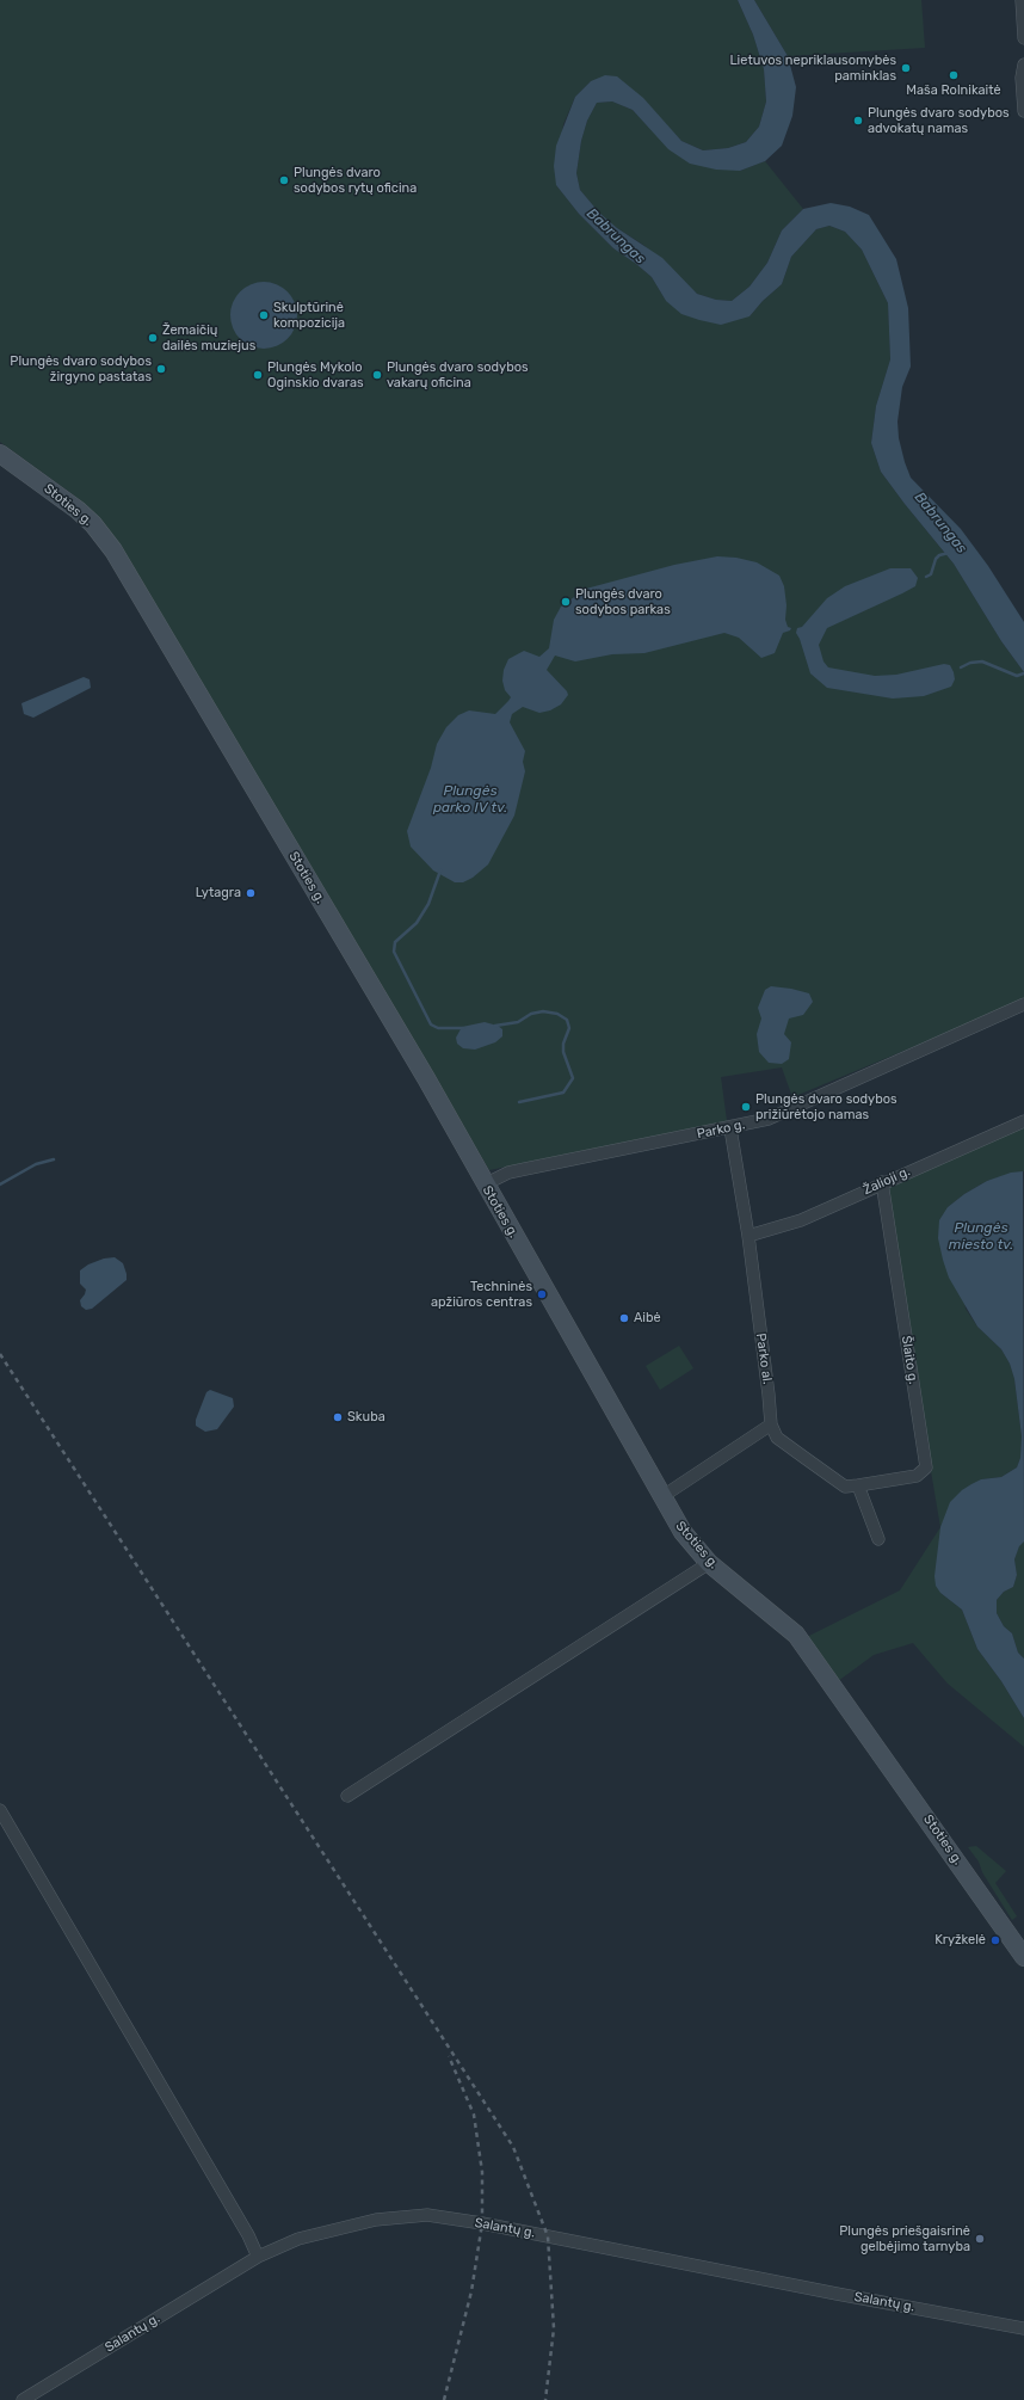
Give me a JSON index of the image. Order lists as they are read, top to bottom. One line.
{"streets":{"main road":["Stoties g."],"street":["Parko g.","Žalioji g.","Parko al.","Šlaito g.","Salantų g."]},"crossings":[["Stoties g.","Parko g."],["Parko g.","Parko al."],["Žalioji g.","Parko al."],["Žalioji g.","Šlaito g."]],"water":["Babrungas","Plungės parko IV tv.","Plungės miesto tv."],"places":["Lietuvos nepriklausomybės paminklas","Maša Rolnikaitė","Plungės dvaro sodybos advokatų namas","Plungės dvaro sodybos rytų oficina","Skulptūrinė kompozicija","Žemaičių dailės muziejus","Plungės dvaro sodybos žirgyno pastatas","Plungės Mykolo Oginskio dvaras","Plungės dvaro sodybos vakarų oficina","Plungės dvaro sodybos parkas","Lytagra","Plungės dvaro sodybos prižiūrėtojo namas","Techninės apžiūros centras","Aibė","Skuba","Kryžkelė","Plungės priešgaisrinė gelbėjimo tarnyba"]}
